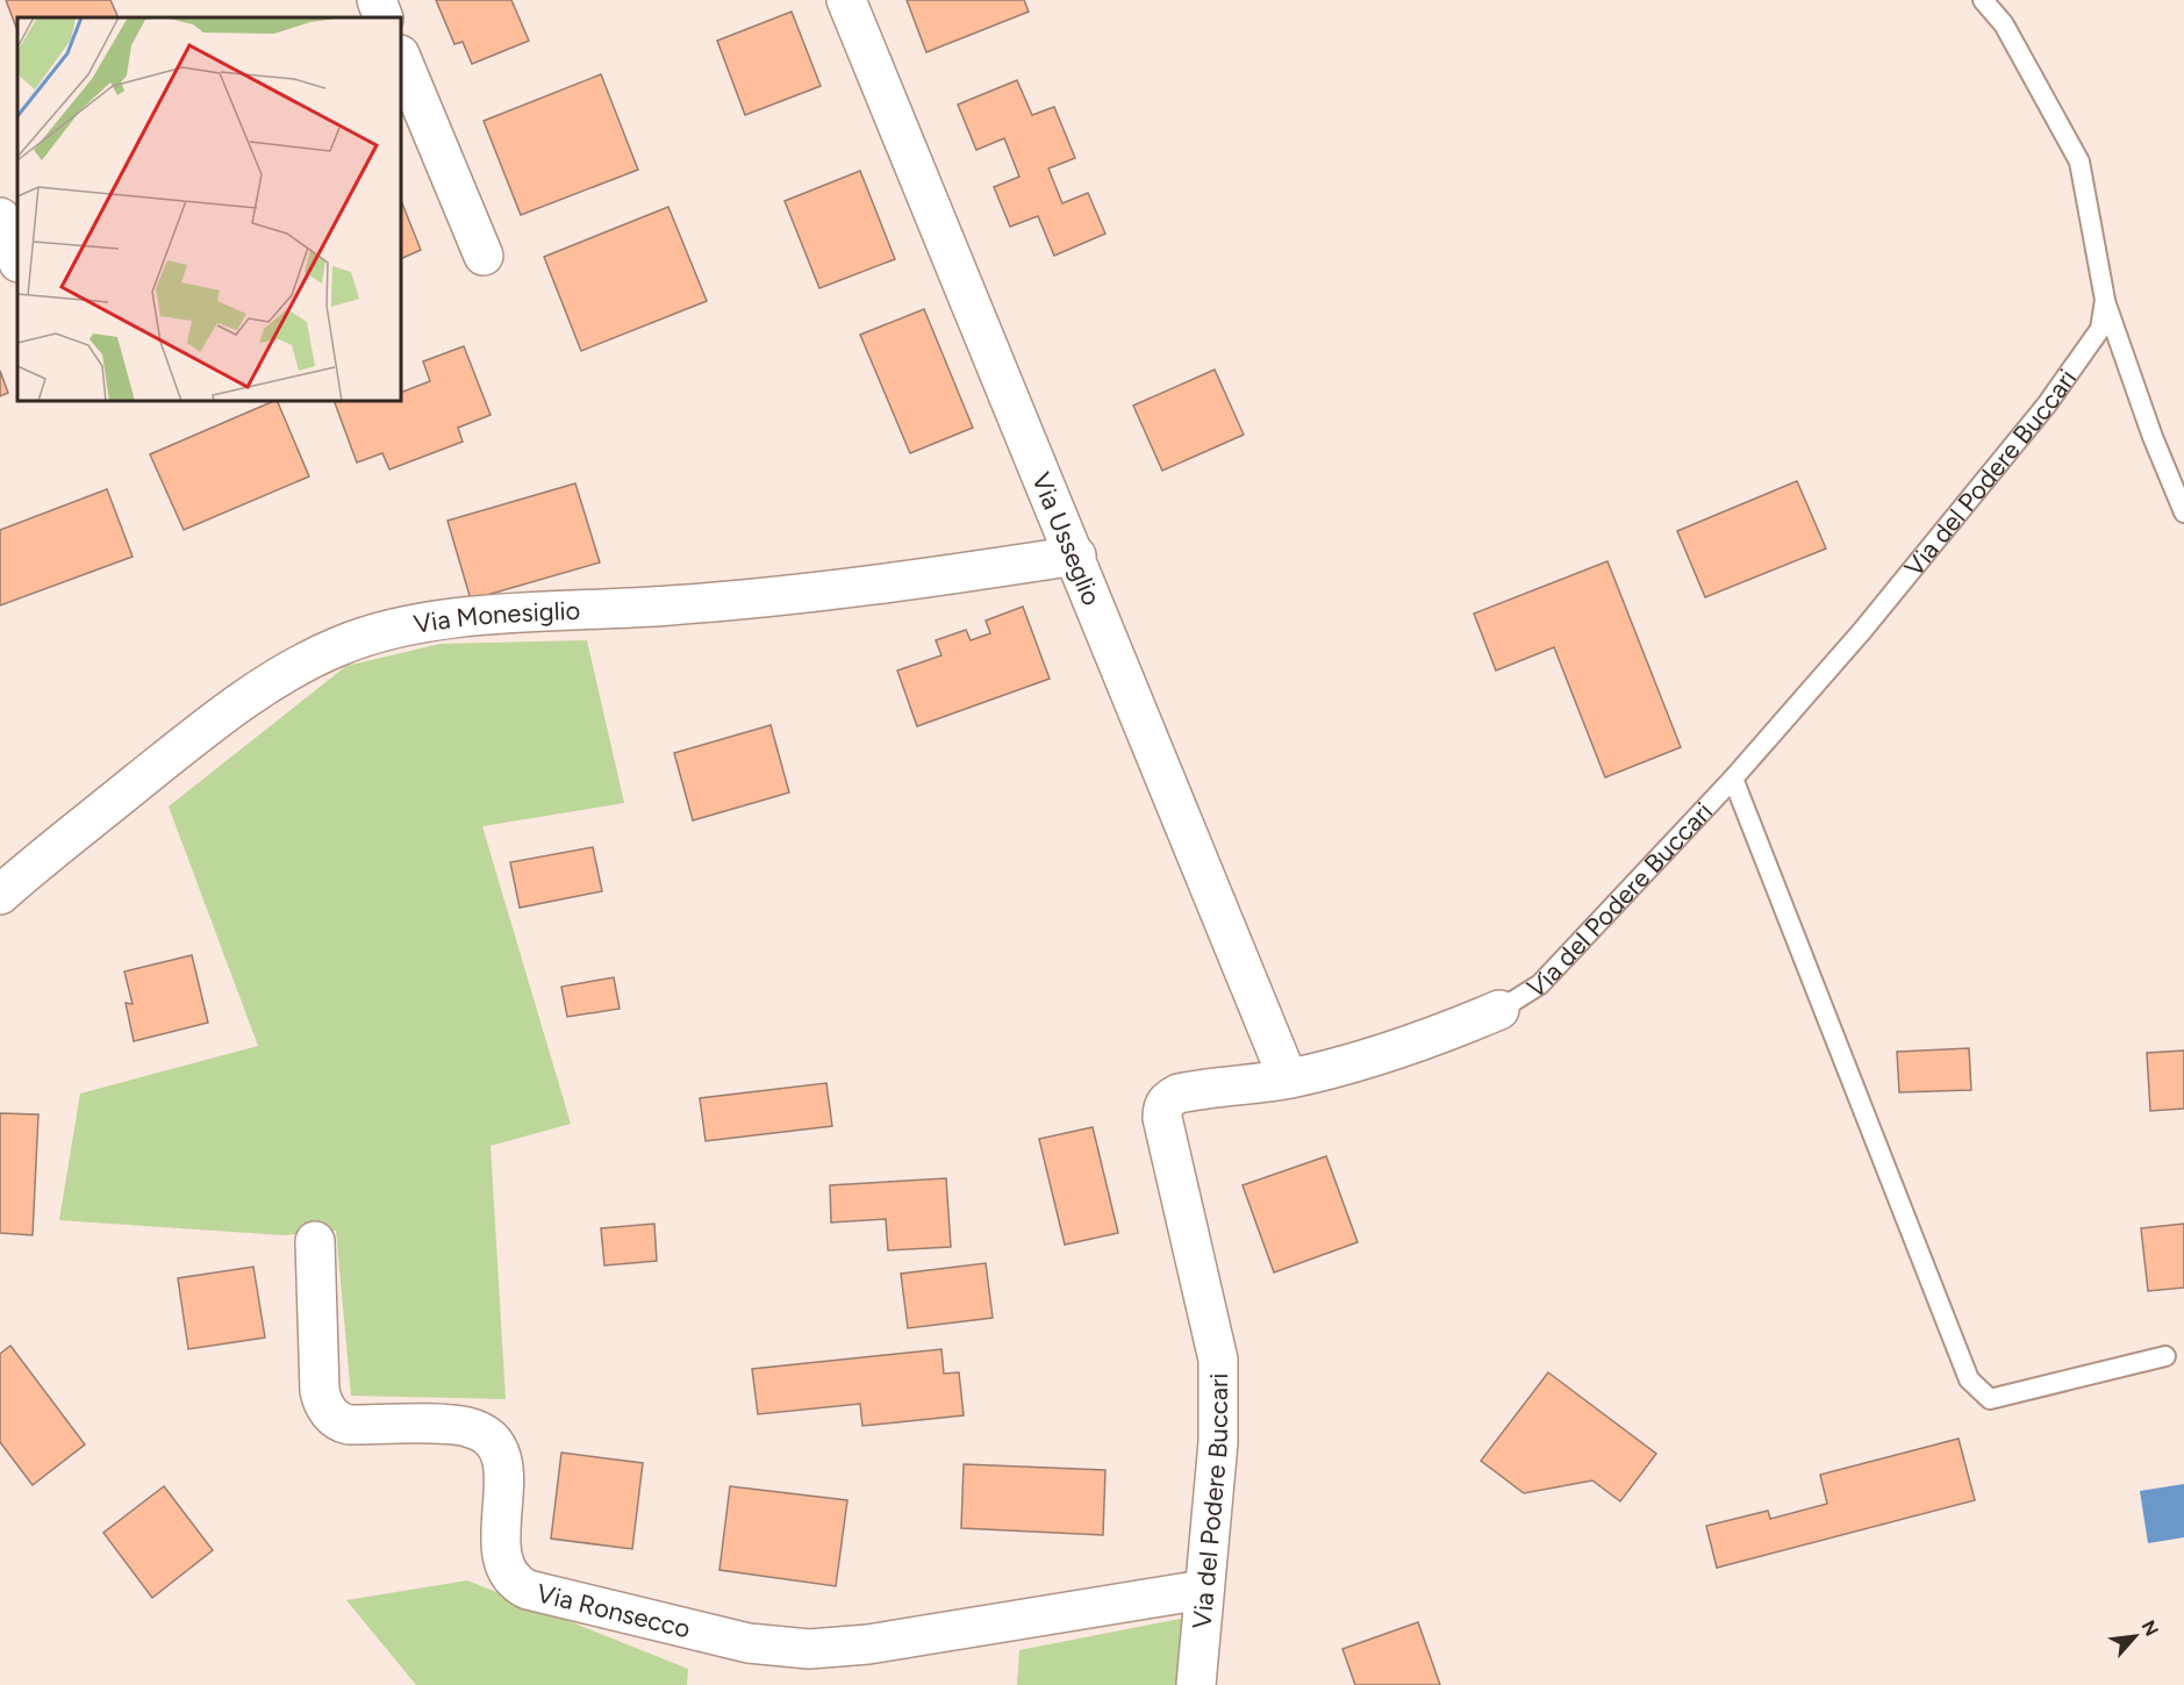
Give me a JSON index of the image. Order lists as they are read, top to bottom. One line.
{"streets":{"street":["Via del Podere Buccari","Via Usseglio","Via Monesiglio","Via Ronsecco"]},"crossings":[["Via del Podere Buccari","Via Usseglio"],["Via del Podere Buccari","Via Ronsecco"],["Via Usseglio","Via Monesiglio"]],"north":"top right"}
